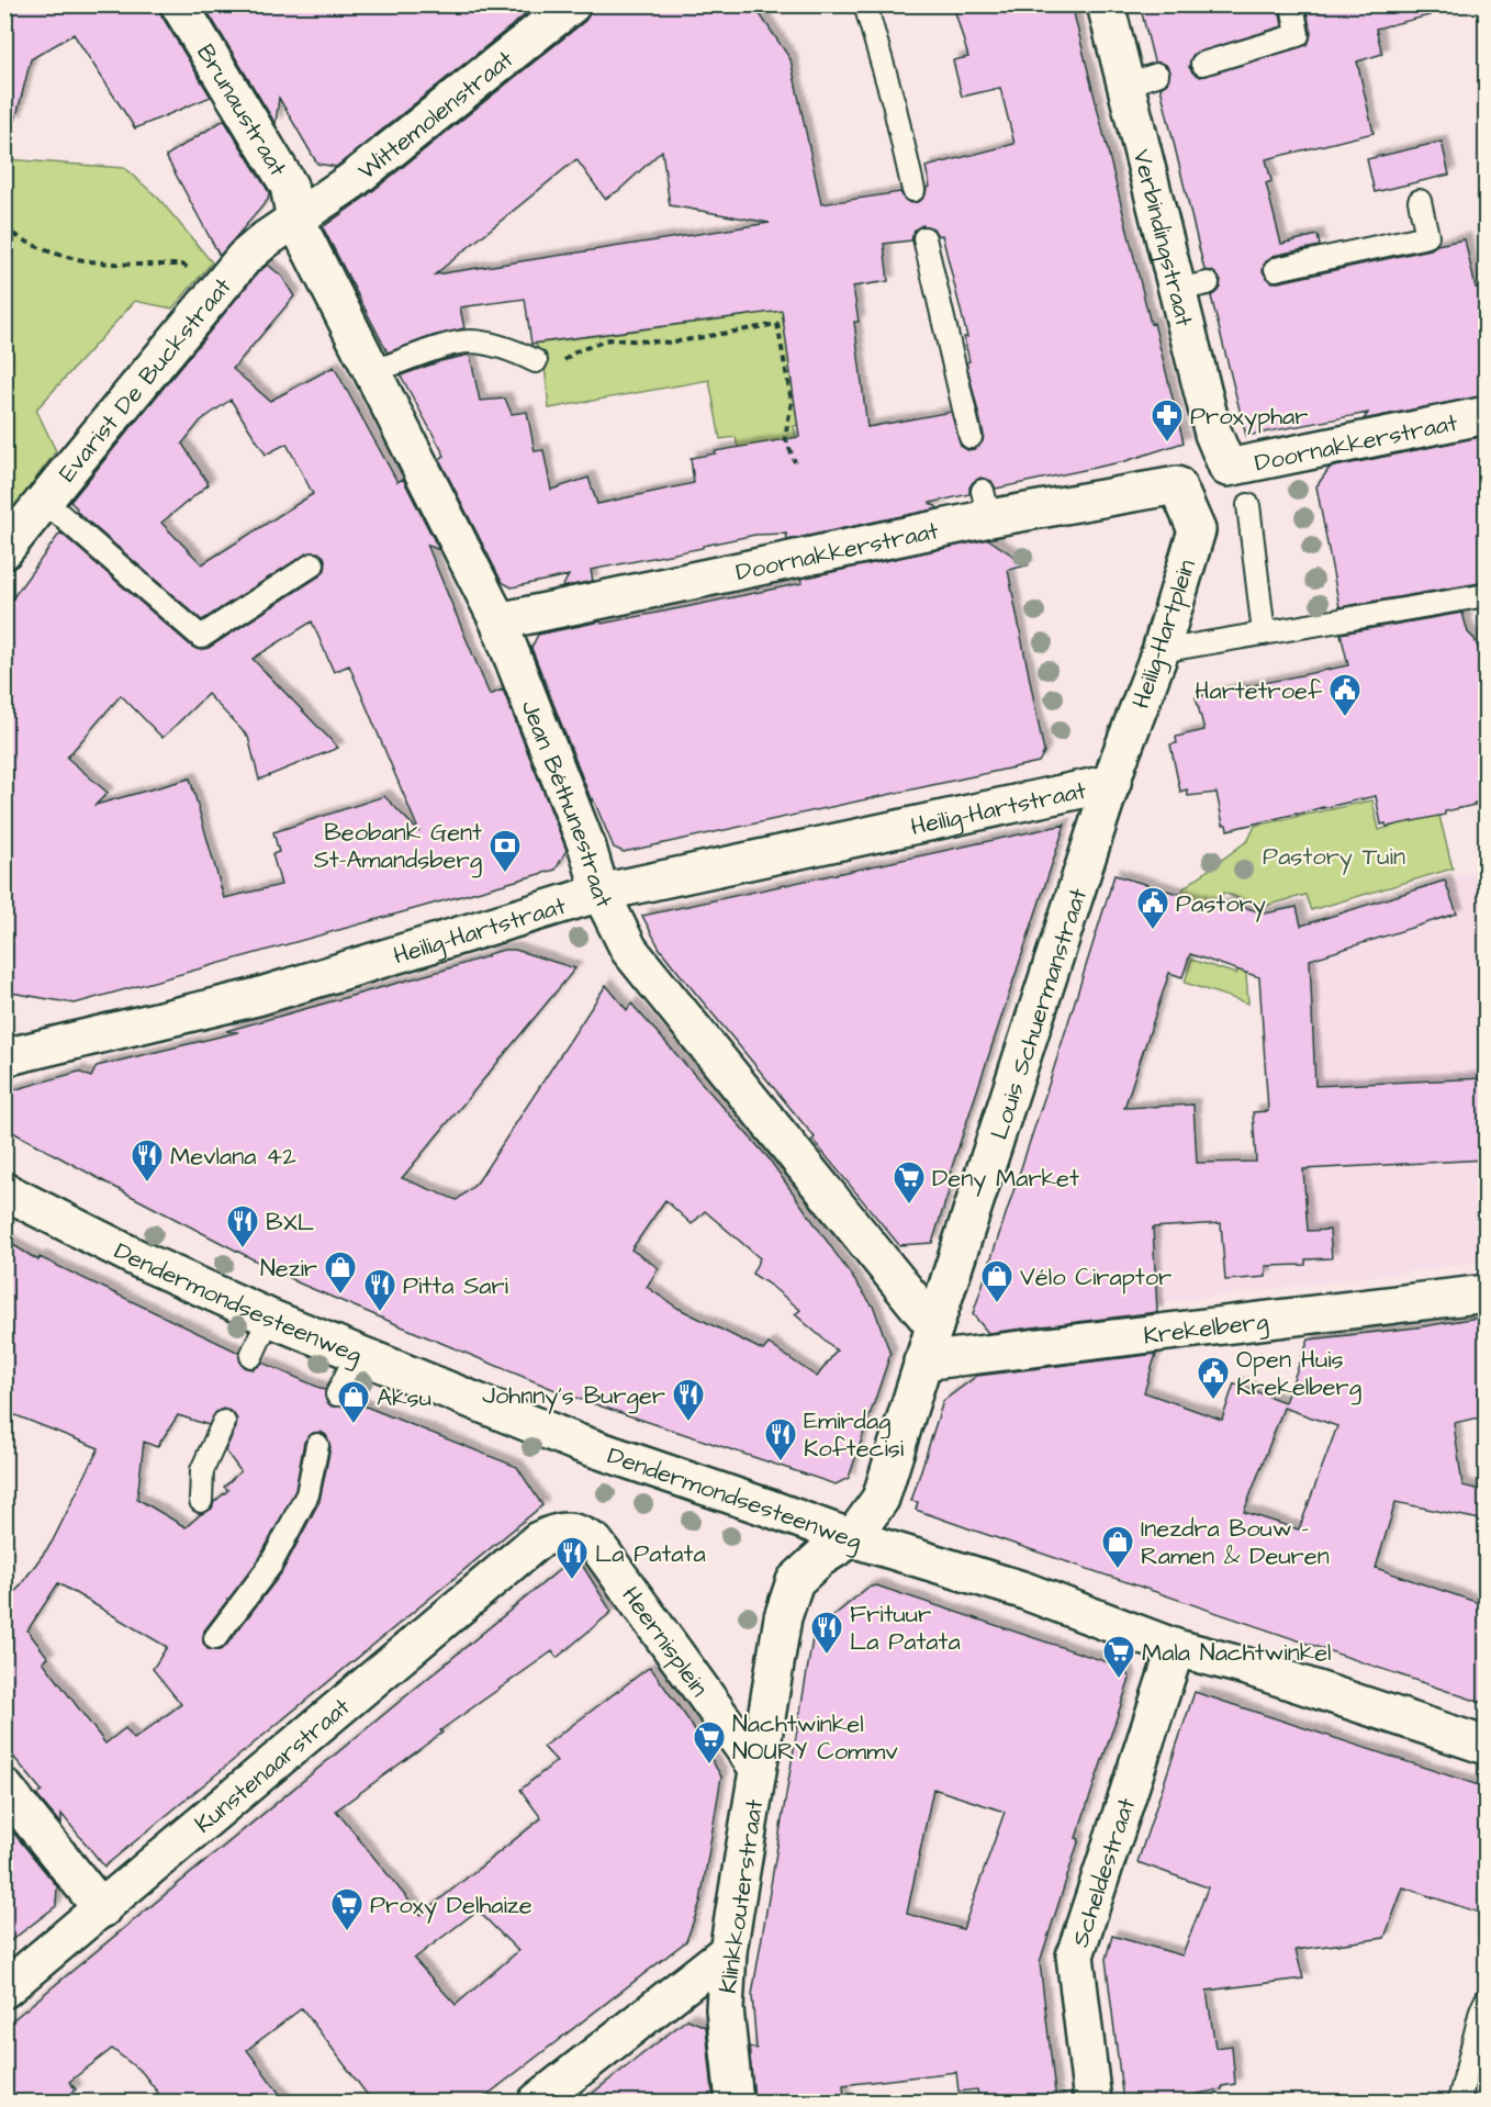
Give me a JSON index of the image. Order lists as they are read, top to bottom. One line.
{"streets":{"street":["Brunaustraat","Wittemolenstraat","Verbindingstraat","Evarist De Buckstraat","Doornakkerstraat","Heilig-Hartplein","Jean Béthunestraat","Heilig-Hartstraat","Louis Schuermanstraat","Dendermondsesteenweg","Krekelberg","Heernisplein","Kunstenaarstraat","Scheldestraat","Klinkkouterstraat"]},"crossings":[["Brunaustraat","Wittemolenstraat"],["Brunaustraat","Evarist De Buckstraat"],["Brunaustraat","Jean Béthunestraat"],["Wittemolenstraat","Evarist De Buckstraat"],["Wittemolenstraat","Jean Béthunestraat"],["Verbindingstraat","Doornakkerstraat"],["Evarist De Buckstraat","Jean Béthunestraat"],["Doornakkerstraat","Heilig-Hartplein"],["Doornakkerstraat","Jean Béthunestraat"],["Heilig-Hartplein","Heilig-Hartstraat"],["Heilig-Hartplein","Louis Schuermanstraat"],["Jean Béthunestraat","Heilig-Hartstraat"],["Jean Béthunestraat","Louis Schuermanstraat"],["Heilig-Hartstraat","Louis Schuermanstraat"],["Louis Schuermanstraat","Dendermondsesteenweg"],["Louis Schuermanstraat","Krekelberg"],["Dendermondsesteenweg","Scheldestraat"],["Heernisplein","Kunstenaarstraat"],["Heernisplein","Klinkkouterstraat"]],"parks":["Pastory Tuin"],"places":{"pharmacy":["Proxyphar"],"public building":["Hartetroef","Pastory","Open Huis Krekelberg"],"bank":["Beobank Gent St-Amandsberg"],"restaurant":["Mevlana 42","BXL","Pitta Sari","Johnny's Burger","Emirdag Koftecisi","La Patata","Frituur La Patata"],"supermarket":["Deny Market","Mala Nachtwinkel","Nachtwinkel NOURY Commv","Proxy Delhaize"],"shop":["Nezir","Vélo Ciraptor","Aksu","Inezdra Bouw - Ramen & Deuren"]}}
